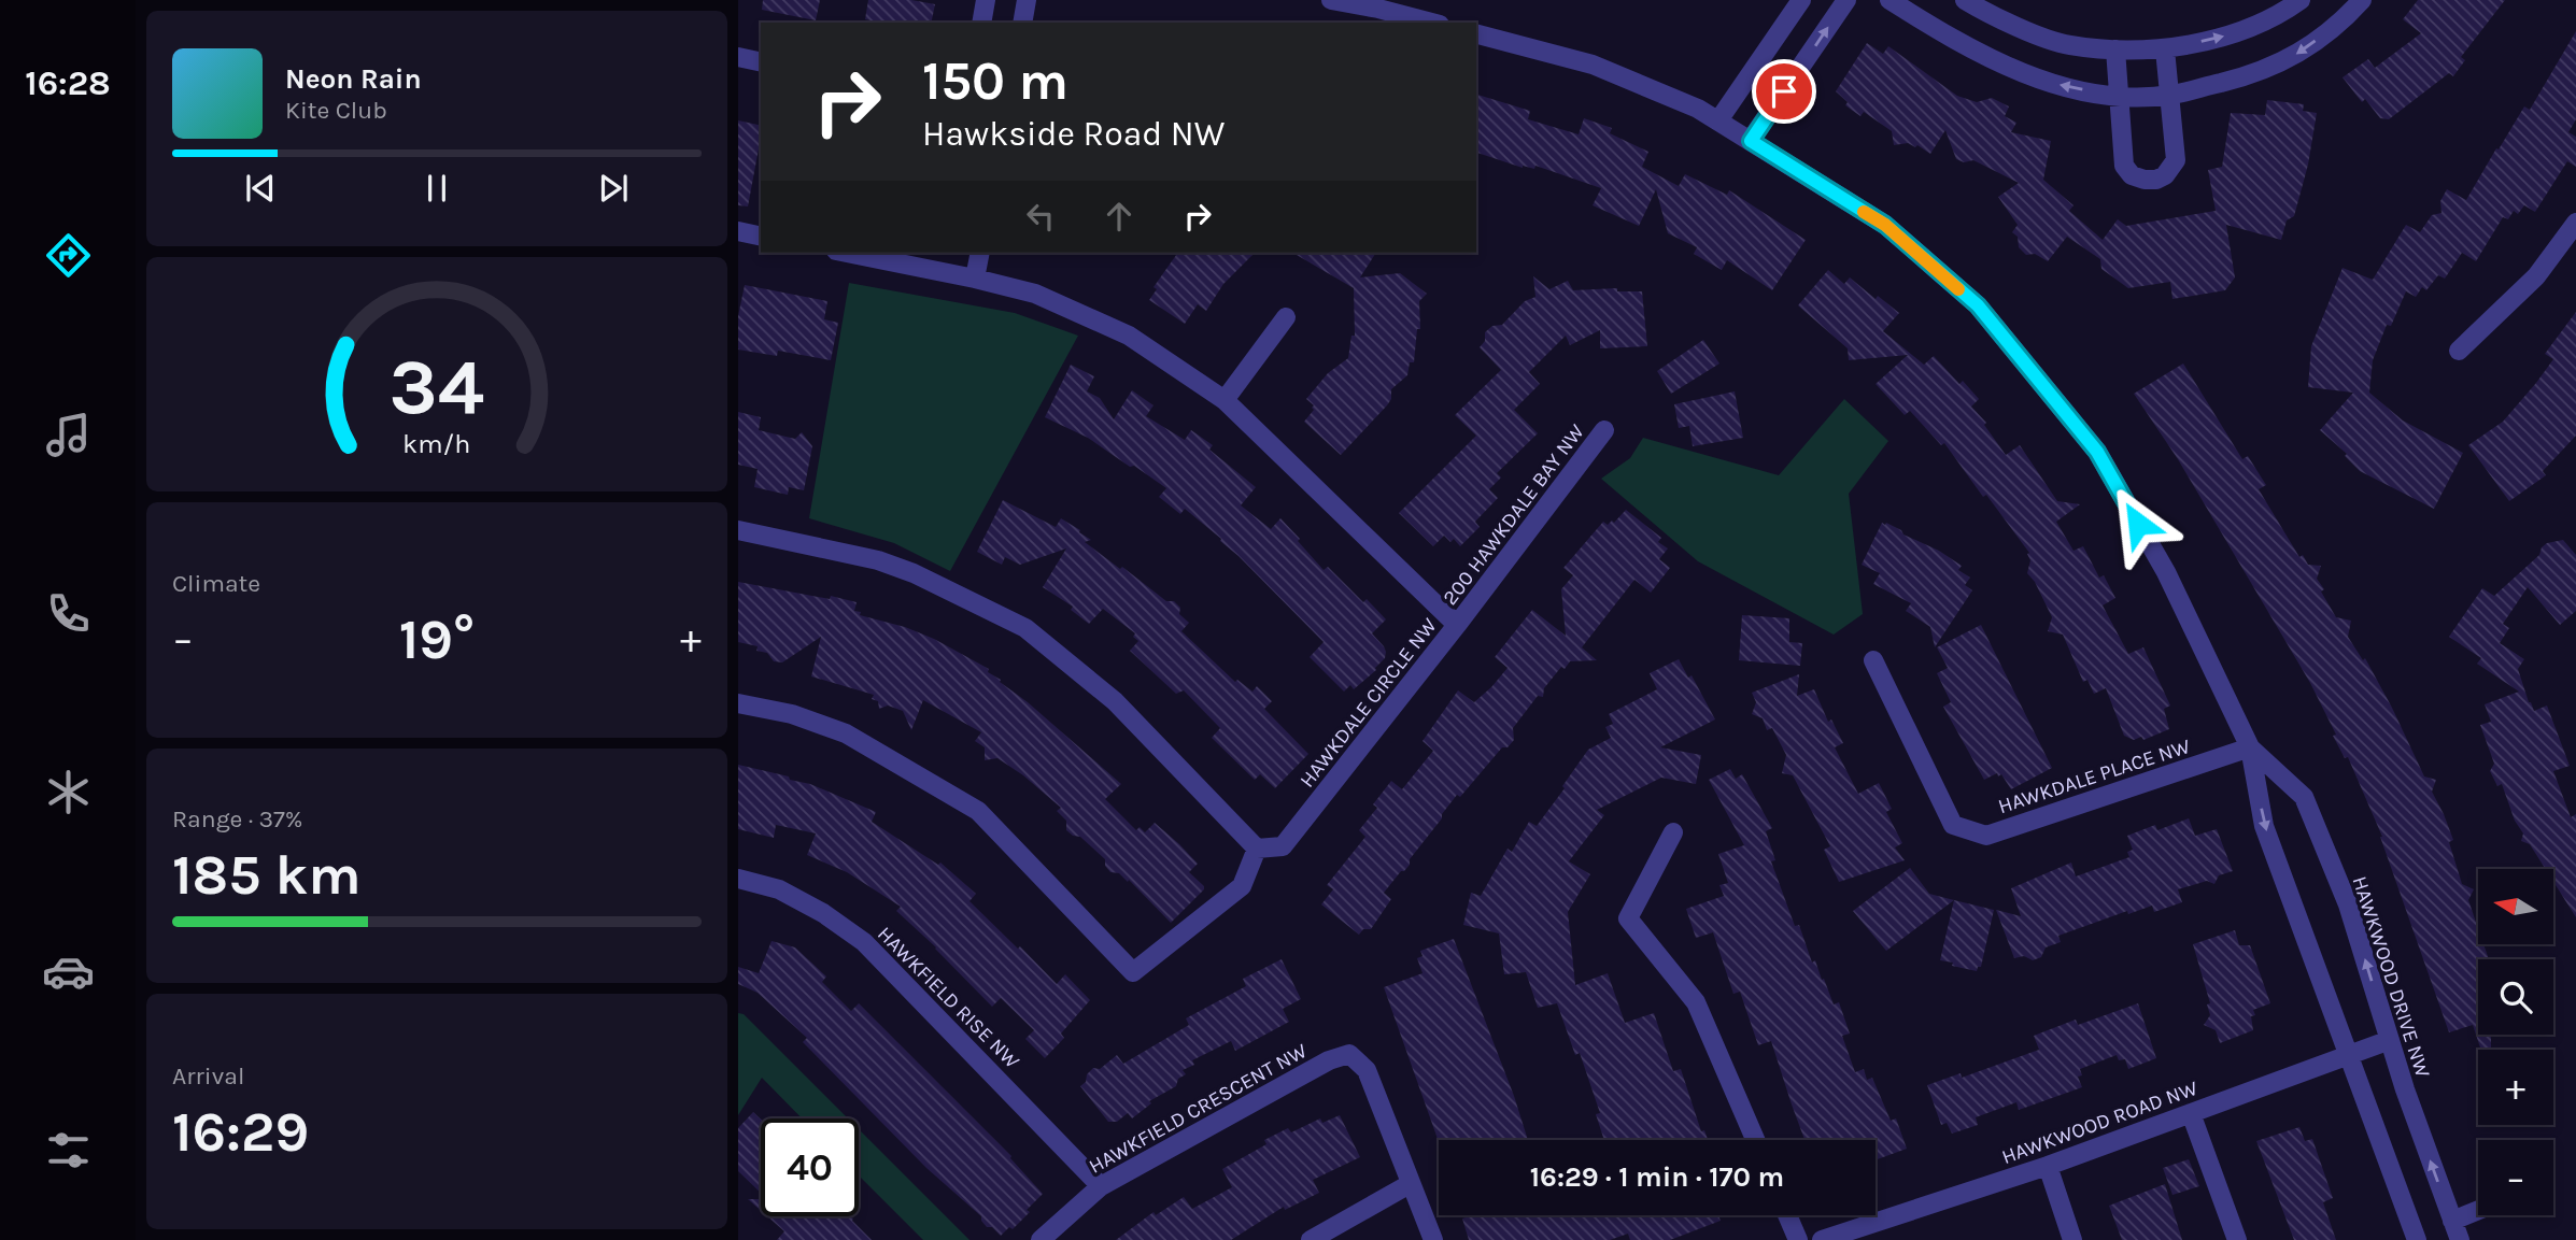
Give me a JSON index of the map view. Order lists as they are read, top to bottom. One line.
{"streets":{"street":["200 HAWKDALE BAY NW","HAWKDALE CIRCLE NW","HAWKDALE PLACE NW","HAWKWOOD DRIVE NW","HAWKFIELD RISE NW","HAWKFIELD CRESCENT NW","HAWKWOOD ROAD NW"]},"crossings":[["200 HAWKDALE BAY NW","HAWKDALE CIRCLE NW"],["HAWKDALE PLACE NW","HAWKWOOD DRIVE NW"],["HAWKWOOD DRIVE NW","HAWKWOOD ROAD NW"],["HAWKFIELD RISE NW","HAWKFIELD CRESCENT NW"]],"north":"left","page":{"tabs":"16:28","turn":["150 m","Hawkside Road NW"],"song":["Neon Rain","Kite Club"],"tile":["Climate",["Range · 37%","185 km"],["Arrival","16:29"]],"heat":["−","19°","+"],"map_buttons":["+","−"],"limit":"40","trip":"16:29 · 1 min · 170 m","gauge":["34","km/h"]}}
